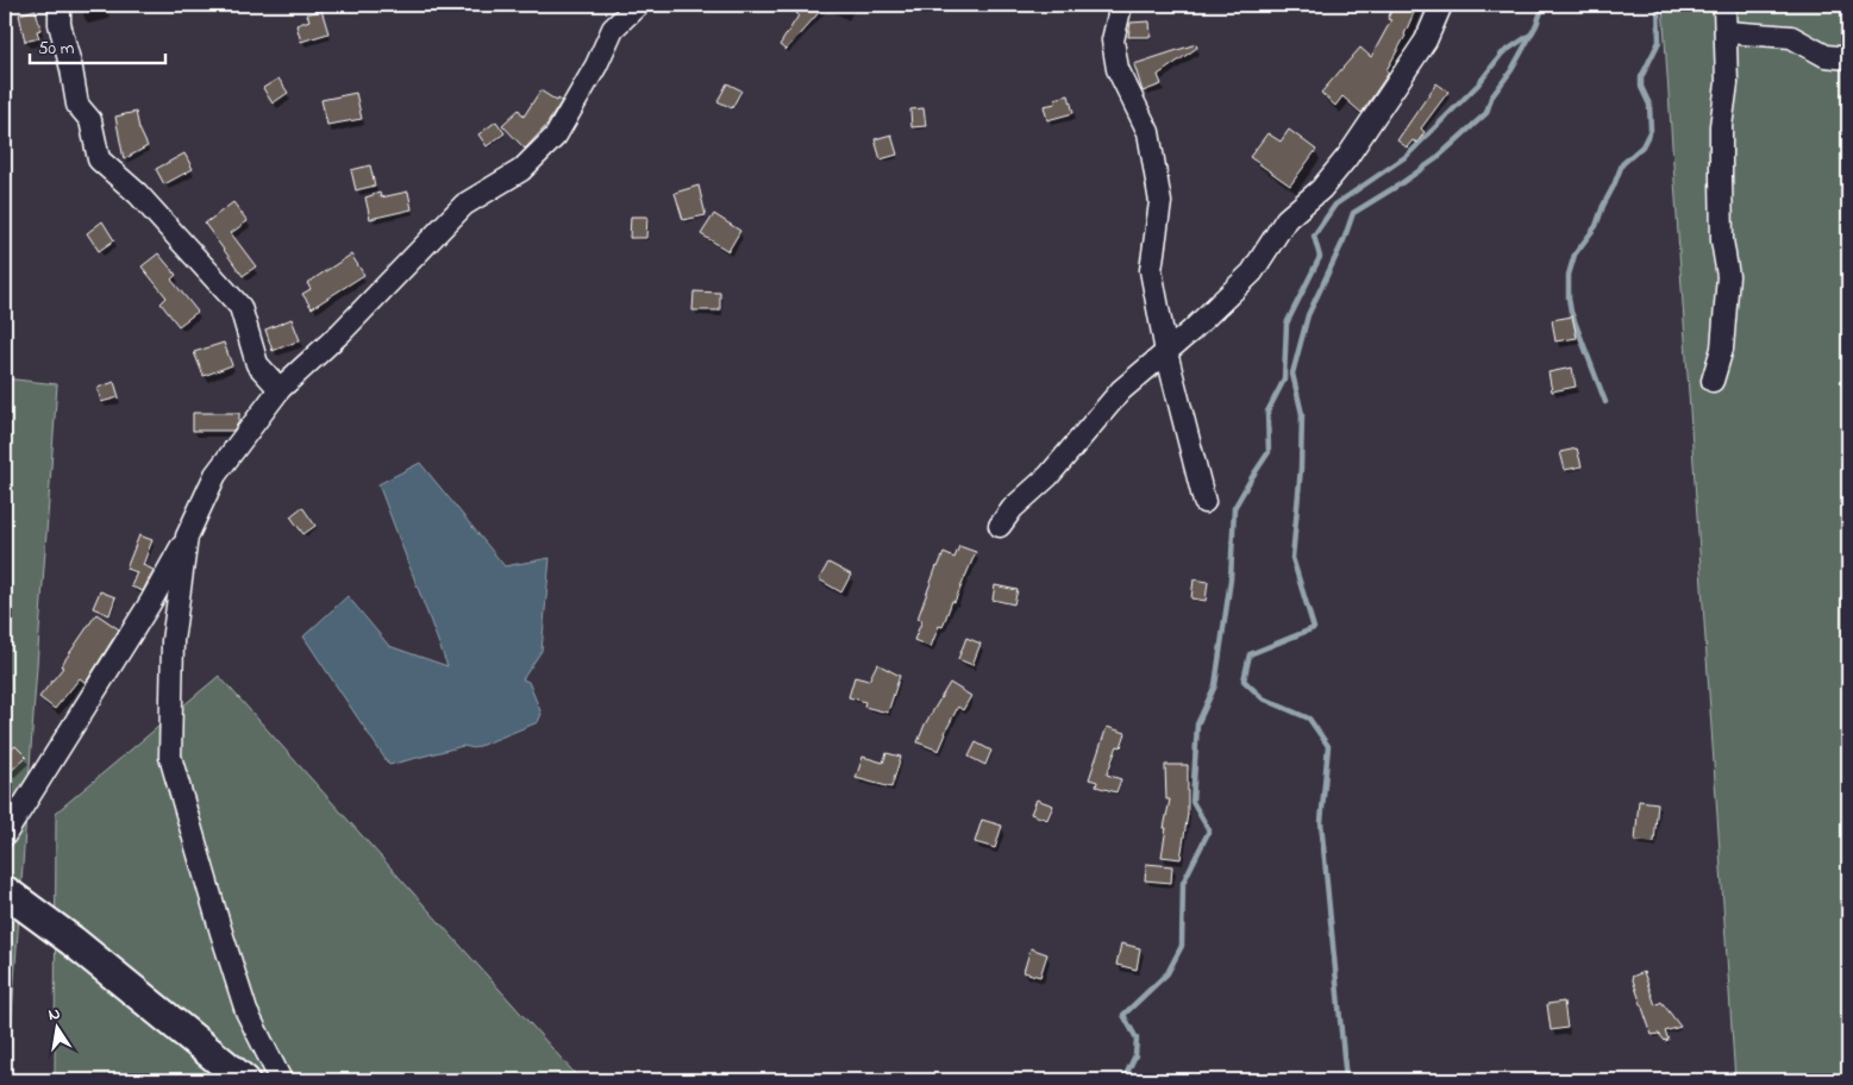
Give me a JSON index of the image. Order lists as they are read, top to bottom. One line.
{"scale_bar":"50 m","north":"top"}
